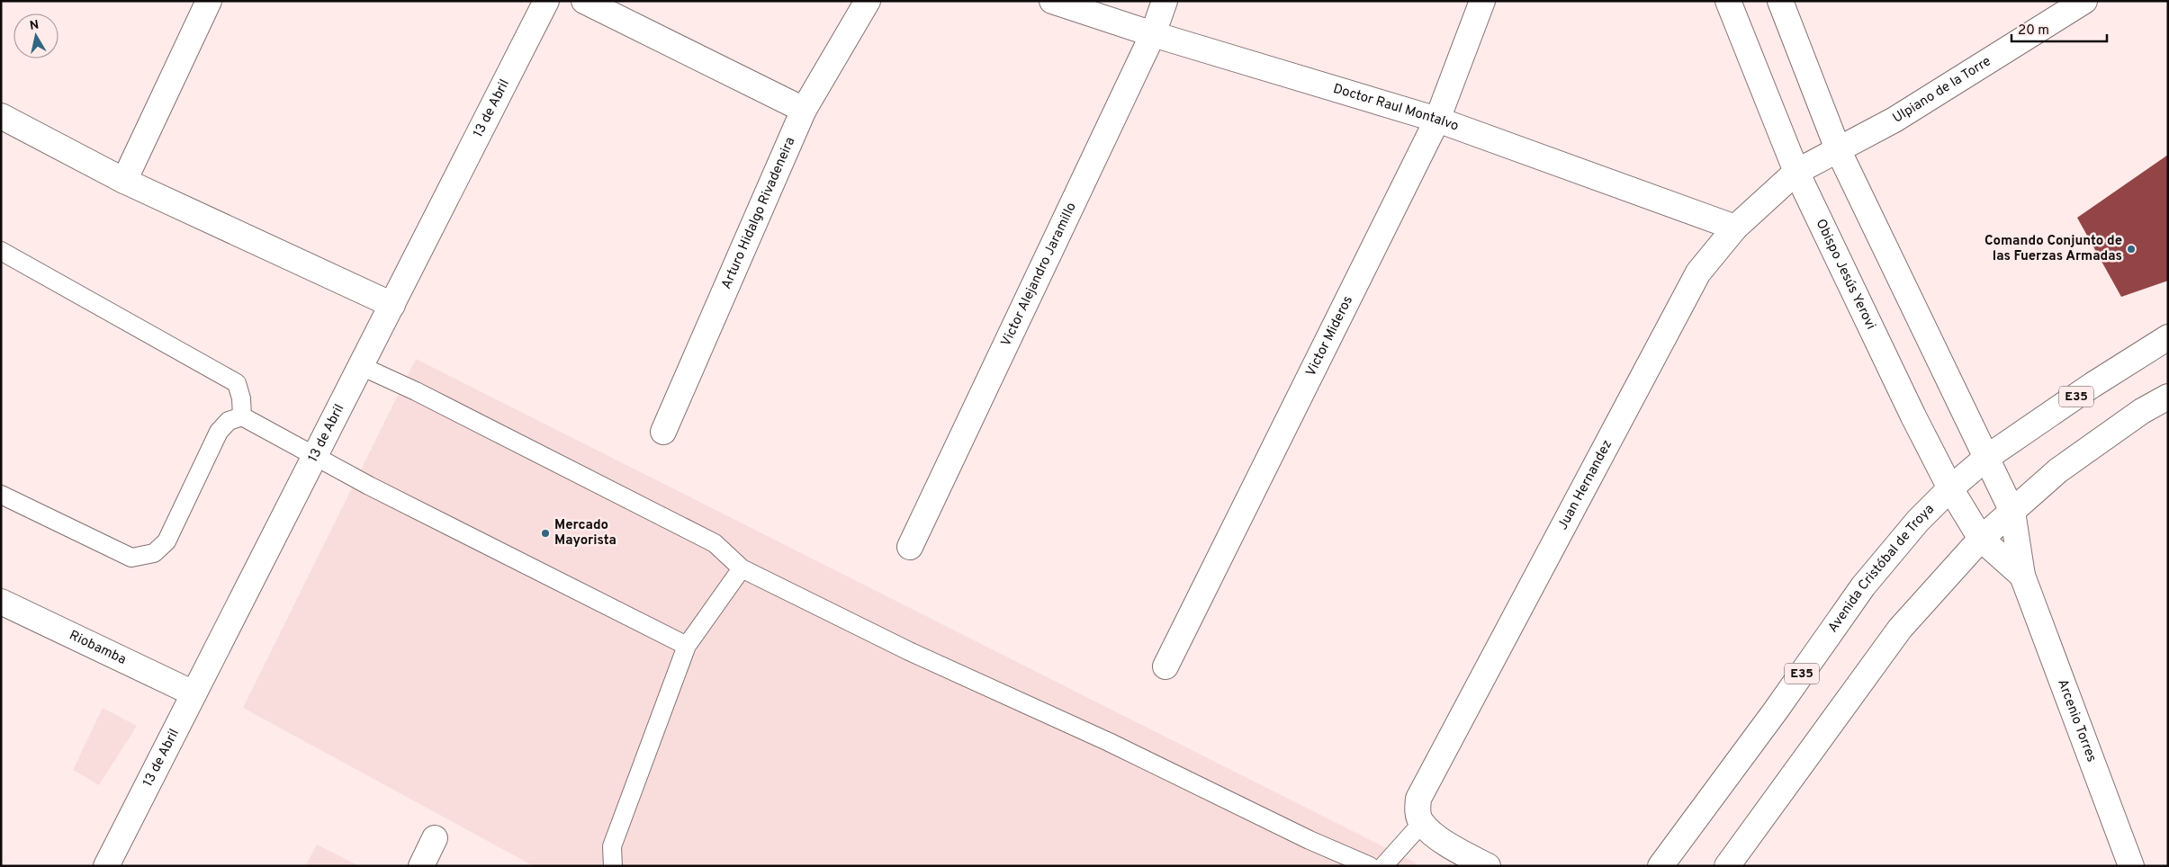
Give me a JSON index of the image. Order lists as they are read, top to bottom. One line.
{"streets":{"main road":["Ulpiano de la Torre","Doctor Raul Montalvo","13 de Abril","Arturo Hidalgo Rivadeneira","Victor Alejandro Jaramillo","Obispo Jesús Yerovi","Victor Mideros","E35","Juan Hernandez","Avenida Cristóbal de Troya","Riobamba","Arcenio Torres"]},"crossings":[["Ulpiano de la Torre","Obispo Jesús Yerovi"],["Ulpiano de la Torre","Juan Hernandez"],["Doctor Raul Montalvo","Victor Alejandro Jaramillo"],["Doctor Raul Montalvo","Victor Mideros"],["Doctor Raul Montalvo","Juan Hernandez"],["13 de Abril","Riobamba"],["Obispo Jesús Yerovi","Juan Hernandez"],["Obispo Jesús Yerovi","Avenida Cristóbal de Troya"],["Obispo Jesús Yerovi","Arcenio Torres"]],"places":["Comando Conjunto de las Fuerzas Armadas","Mercado Mayorista"],"scale_bar":"20 m","north":"top"}
